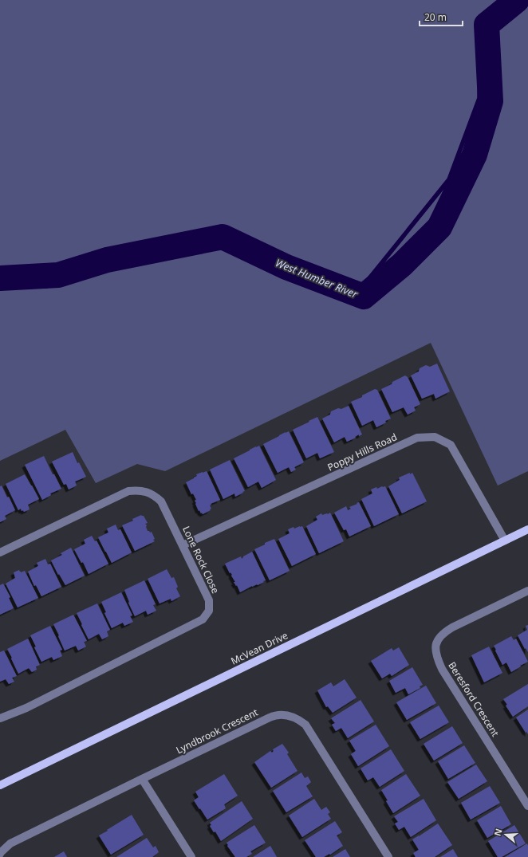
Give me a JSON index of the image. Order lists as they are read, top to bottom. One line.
{"streets":{"main road":["McVean Drive"],"street":["Poppy Hills Road","Lone Rock Close","Beresford Crescent","Lyndbrook Crescent"]},"crossings":[["Poppy Hills Road","Lone Rock Close"],["Poppy Hills Road","McVean Drive"]],"water":["West Humber River"],"scale_bar":"20 m","north":"left"}
